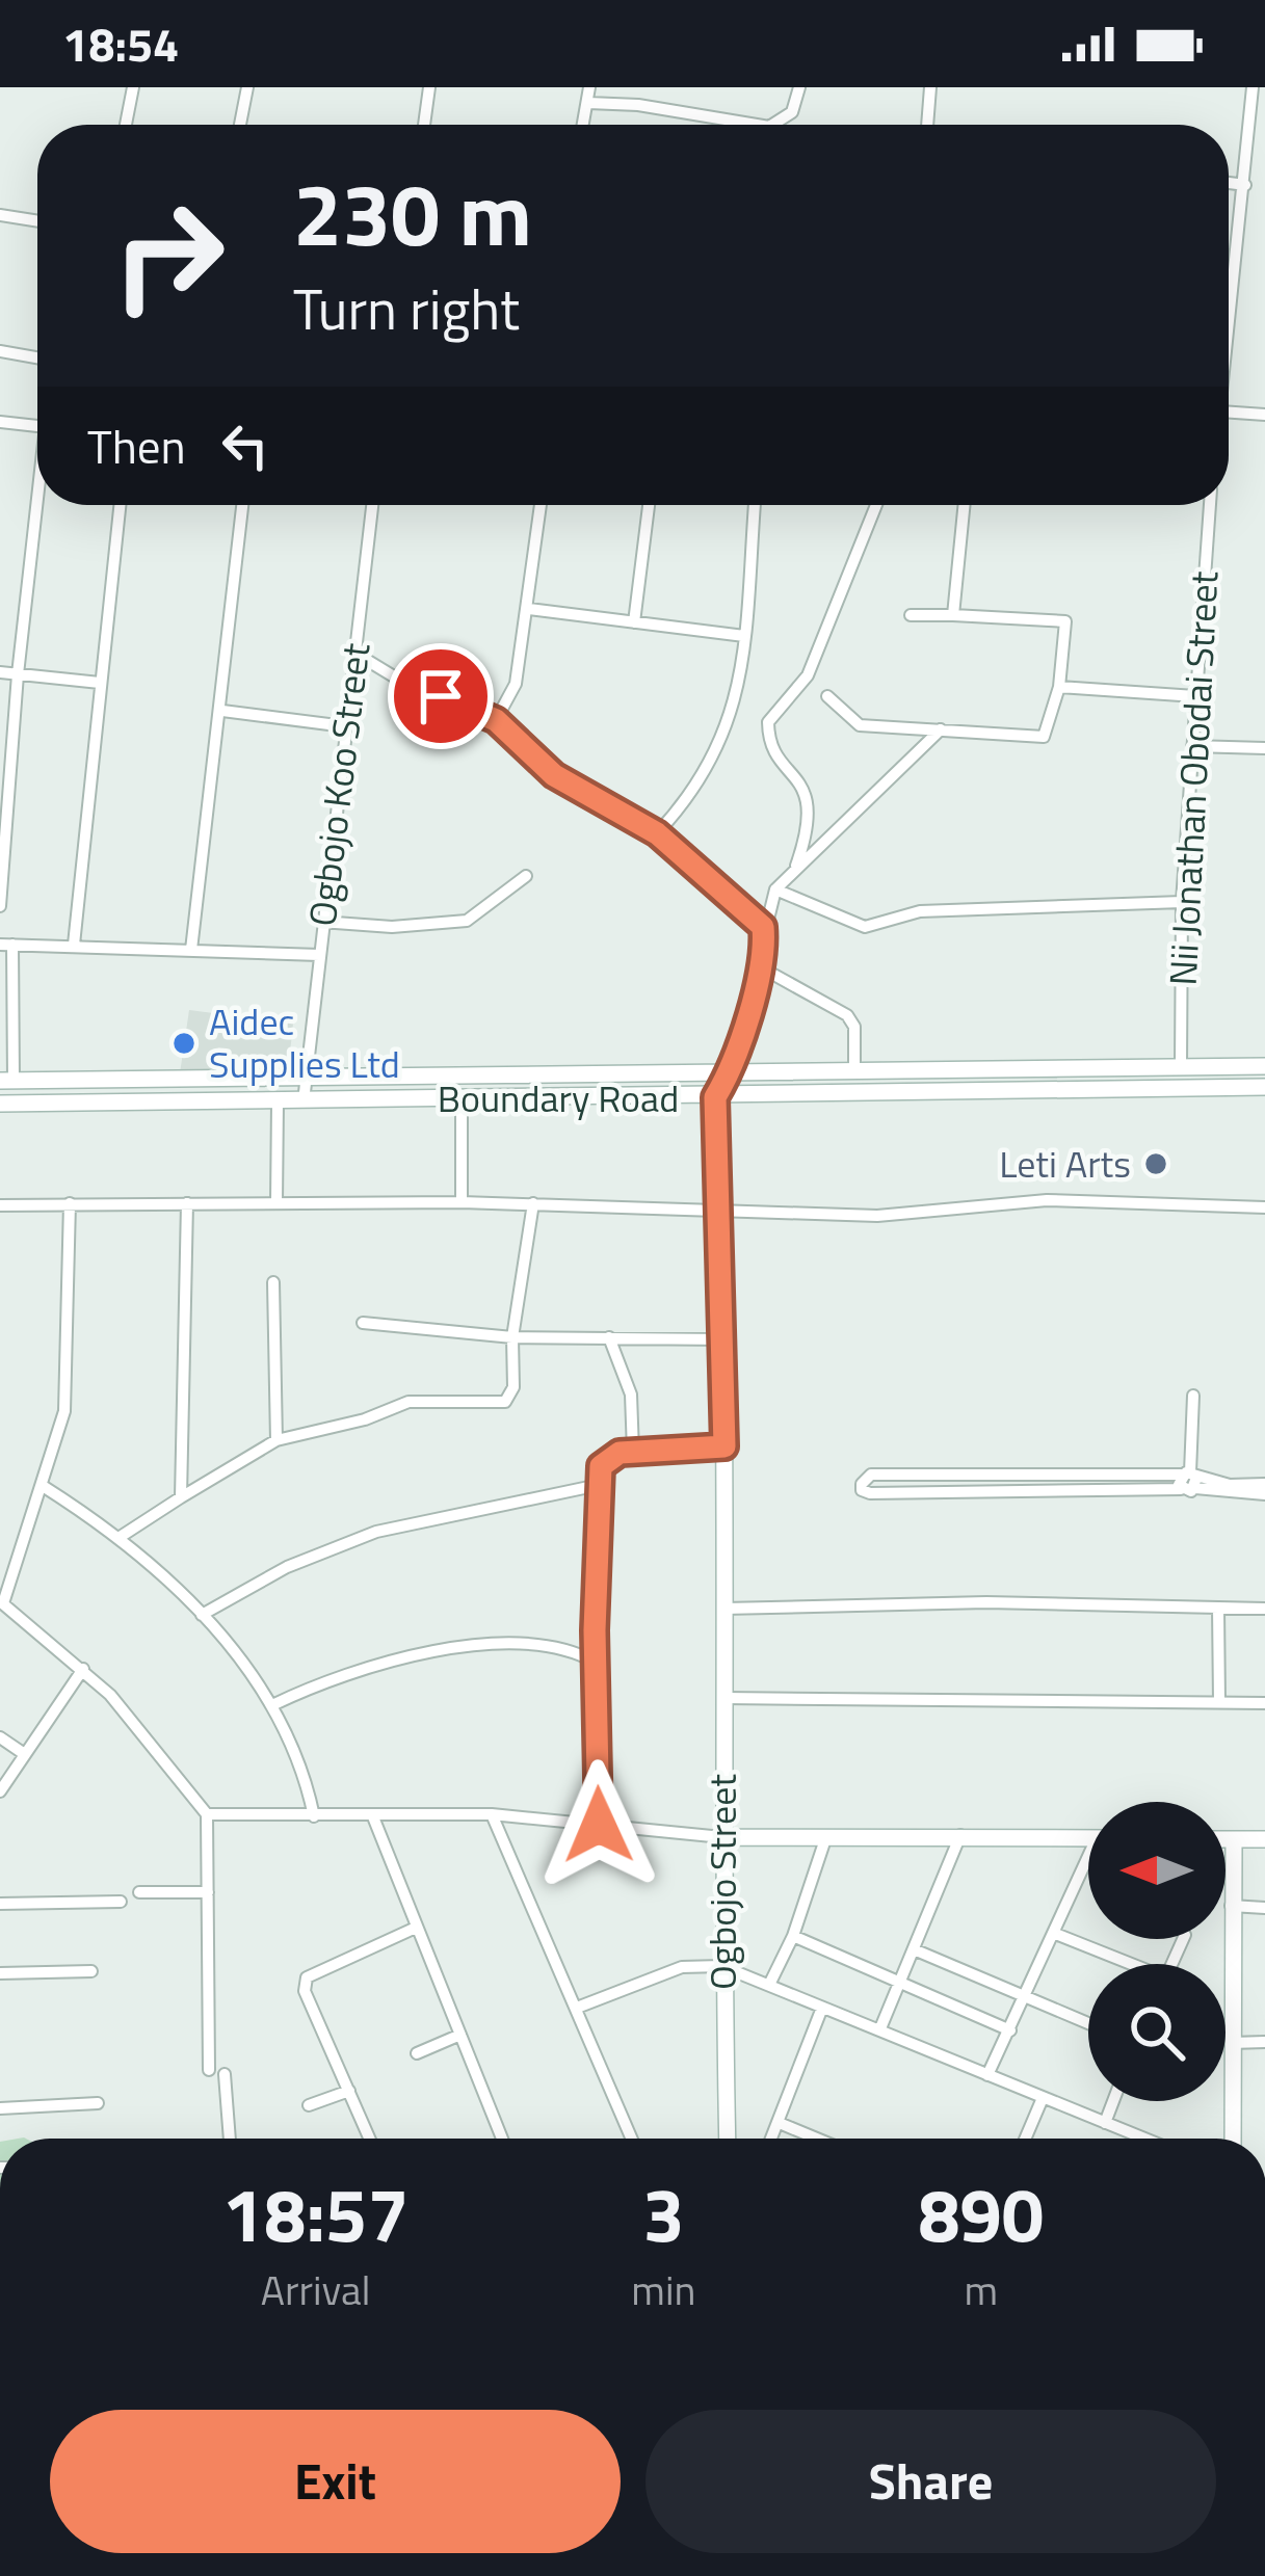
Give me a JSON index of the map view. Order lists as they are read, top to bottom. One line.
{"streets":{"main road":["Boundary Road","Ogbojo Street"],"street":["Nii Jonathan Obodai Street","Ogbojo Koo Street"]},"crossings":[["Nii Jonathan Obodai Street","Boundary Road"],["Ogbojo Koo Street","Boundary Road"],["Boundary Road","Ogbojo Street"]],"places":["Aidec Supplies Ltd","Leti Arts"],"north":"left","page":{"status":"18:54","turn":["230 m","Turn right"],"then":"Then","eta":["18:57","Arrival","3","min","890","m"],"buttons":["Exit","Share"]}}
